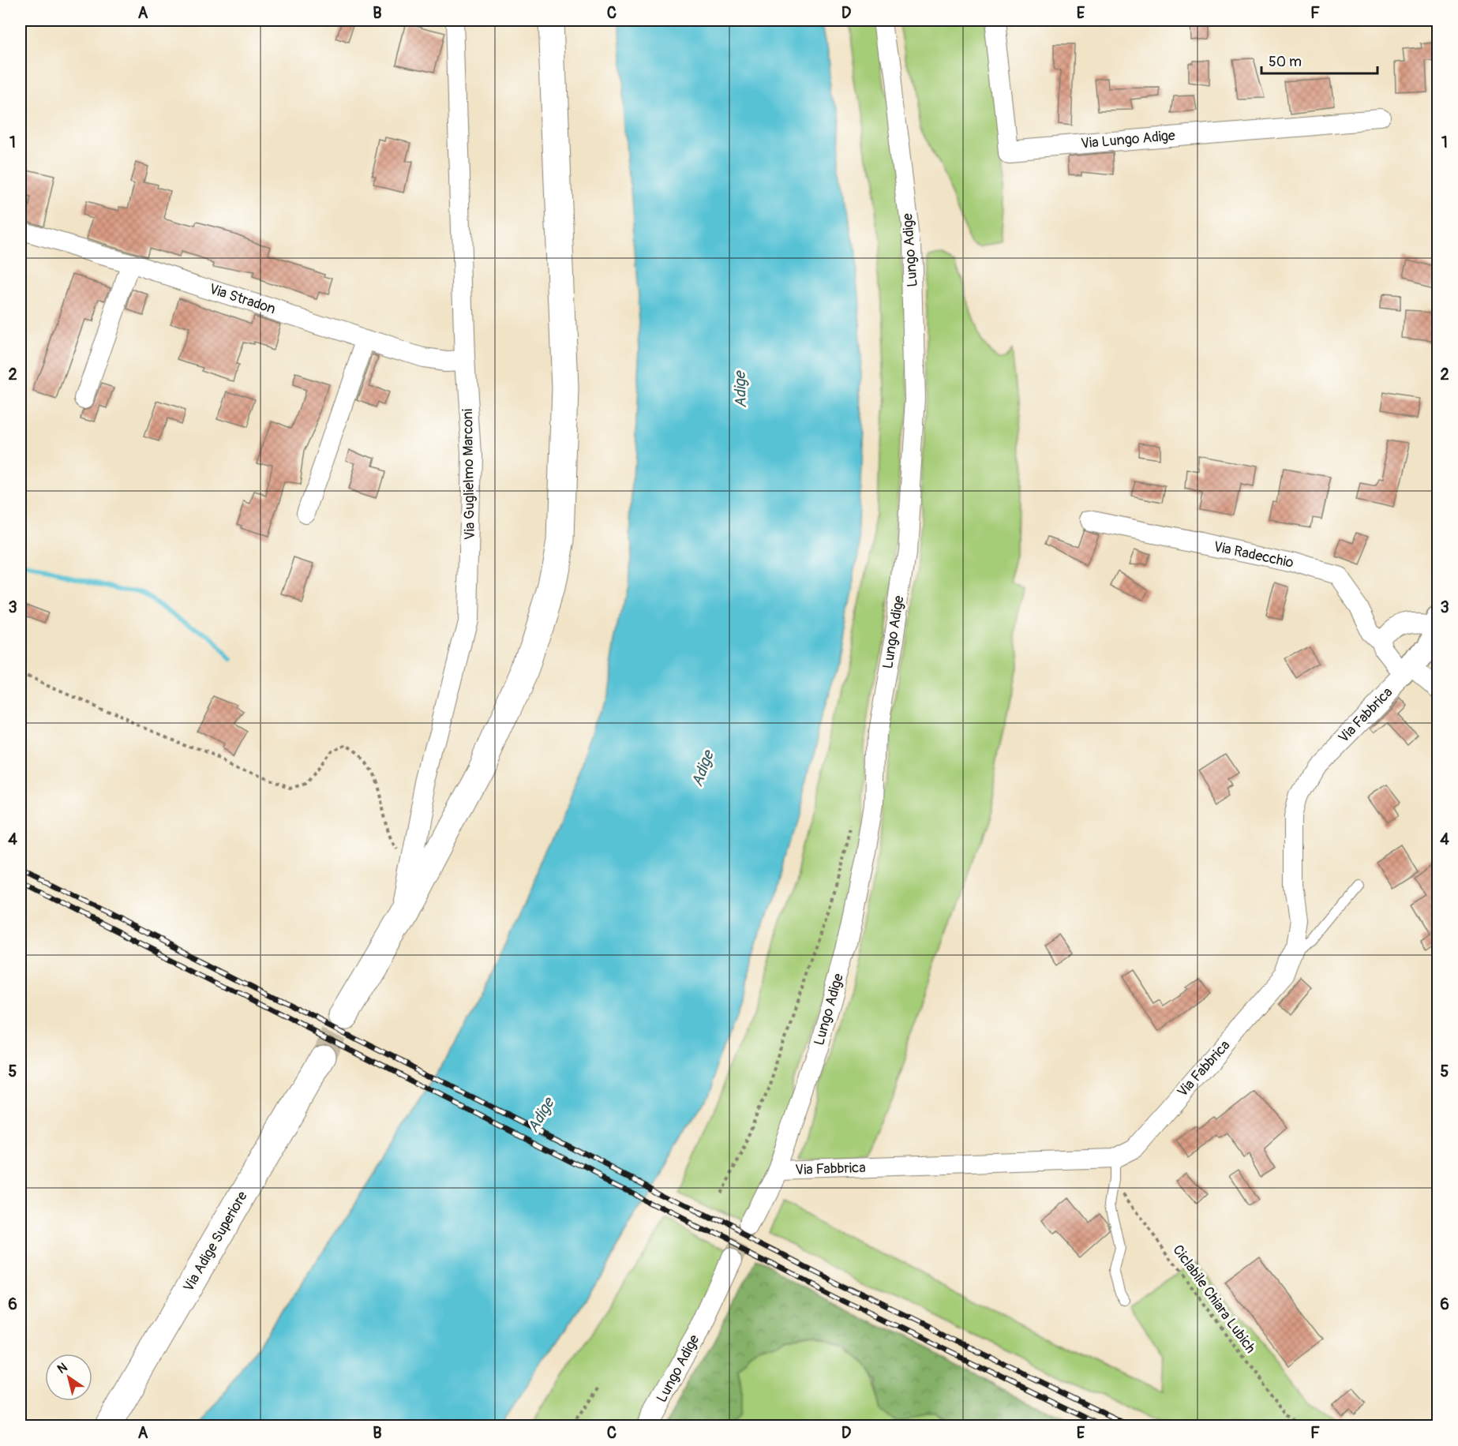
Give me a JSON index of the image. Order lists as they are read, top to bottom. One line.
{"streets":{"main road":["Via Adige Superiore"],"street":["Via Lungo Adige","Lungo Adige","Via Stradon","Via Guglielmo Marconi","Via Radecchio","Via Fabbrica"],"path":["Ciclabile Chiara Lubich"]},"crossings":[["Lungo Adige","Via Fabbrica"],["Via Stradon","Via Guglielmo Marconi"],["Via Radecchio","Via Fabbrica"]],"water":["Adige"],"scale_bar":"50 m","north":"top left","grid":{"columns":["A","B","C","D","E","F"],"rows":["1","2","3","4","5","6"]}}
